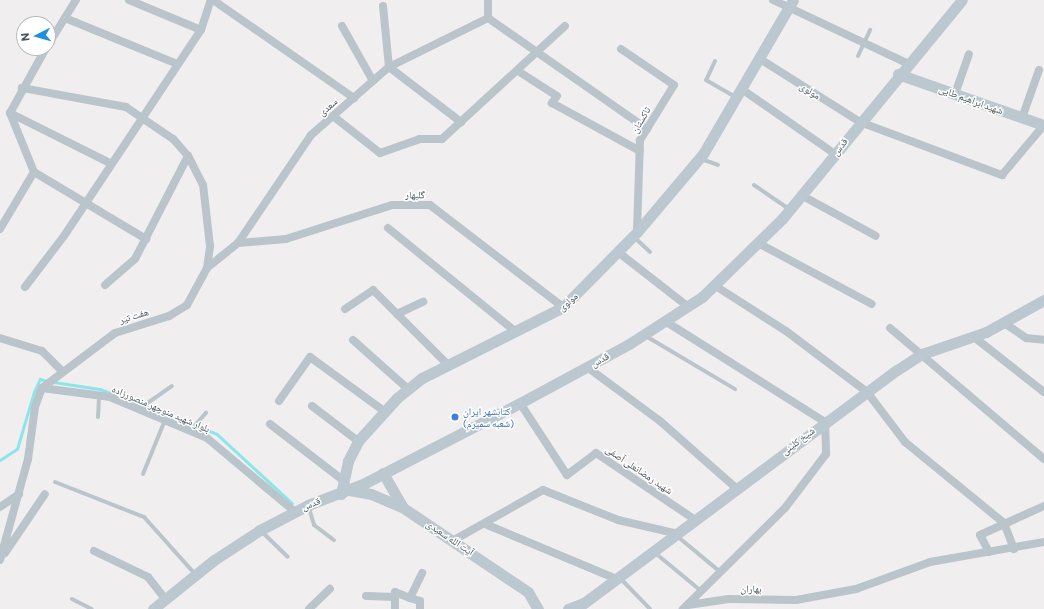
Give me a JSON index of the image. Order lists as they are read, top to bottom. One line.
{"streets":{"street":["مولوی","شهید ابراهیم طایی","سعدی","تاکستان","قدس","گلبهار","هفت تیر","بلوار شهید منوچهر منصورزاده","شیخ کلینی","شهید رمضانعلی آصفی","آیت الله سعیدی","بهاران"]},"crossings":[["مولوی","شهید ابراهیم طایی"],["مولوی","تاکستان"],["مولوی","قدس"],["مولوی","گلبهار"],["مولوی","آیت الله سعیدی"],["شهید ابراهیم طایی","قدس"],["سعدی","گلبهار"],["سعدی","هفت تیر"],["قدس","بلوار شهید منوچهر منصورزاده"],["قدس","شهید رمضانعلی آصفی"],["قدس","آیت الله سعیدی"],["هفت تیر","بلوار شهید منوچهر منصورزاده"],["شیخ کلینی","شهید رمضانعلی آصفی"],["شیخ کلینی","بهاران"]],"places":["کتابشهر ایران (شعبه سمیرم)"],"north":"left"}
